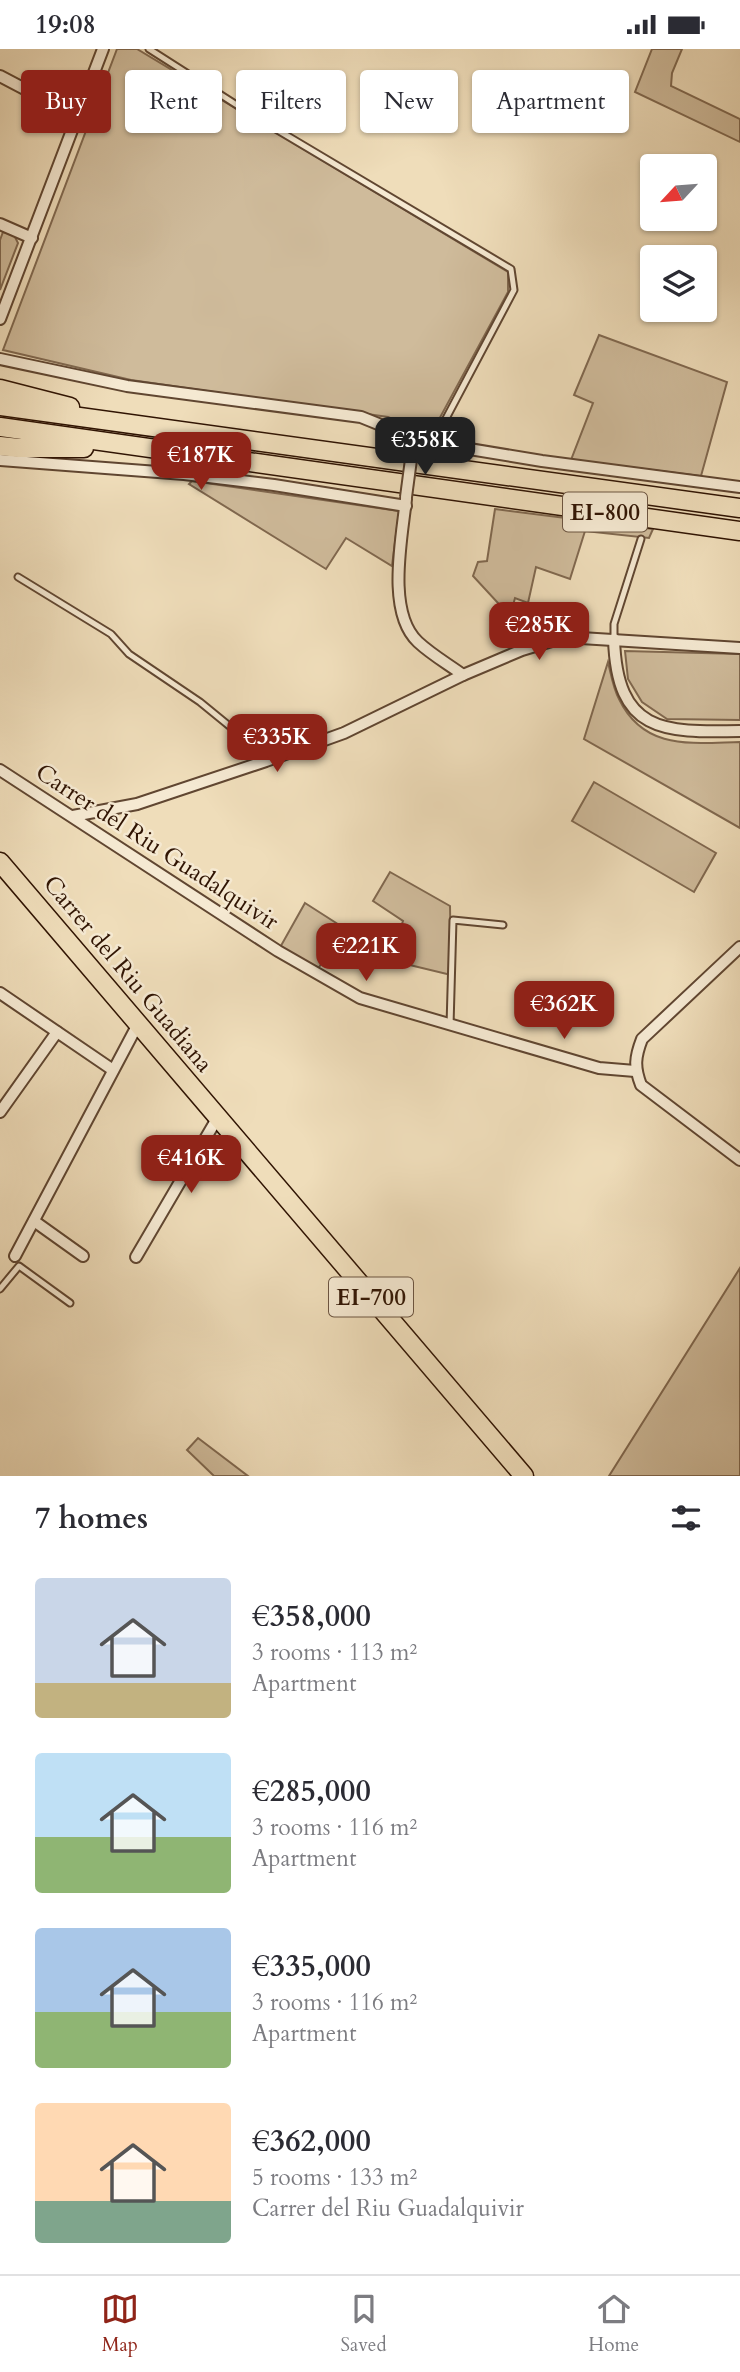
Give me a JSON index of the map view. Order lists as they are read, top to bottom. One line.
{"streets":{"main road":["EI-800","Carrer del Riu Guadiana","EI-700"],"street":["Carrer del Riu Guadalquivir"]},"crossings":[["Carrer del Riu Guadiana","EI-700"]],"north":"bottom left","page":{"status":"19:08","chip":["Buy","Rent","Filters","New","Apartment"],"price":["€358K","€187K","€285K","€335K","€221K","€362K","€416K"],"heading":"7 homes","list":[{"name":"€358,000","note":"3 rooms · 113 m² · Apartment"},{"name":"€285,000","note":"3 rooms · 116 m² · Apartment"},{"name":"€335,000","note":"3 rooms · 116 m² · Apartment"},{"name":"€362,000","note":"5 rooms · 133 m² · Carrer del Riu Guadalquivir"}],"tabs":["Map","Saved","Home"]}}
